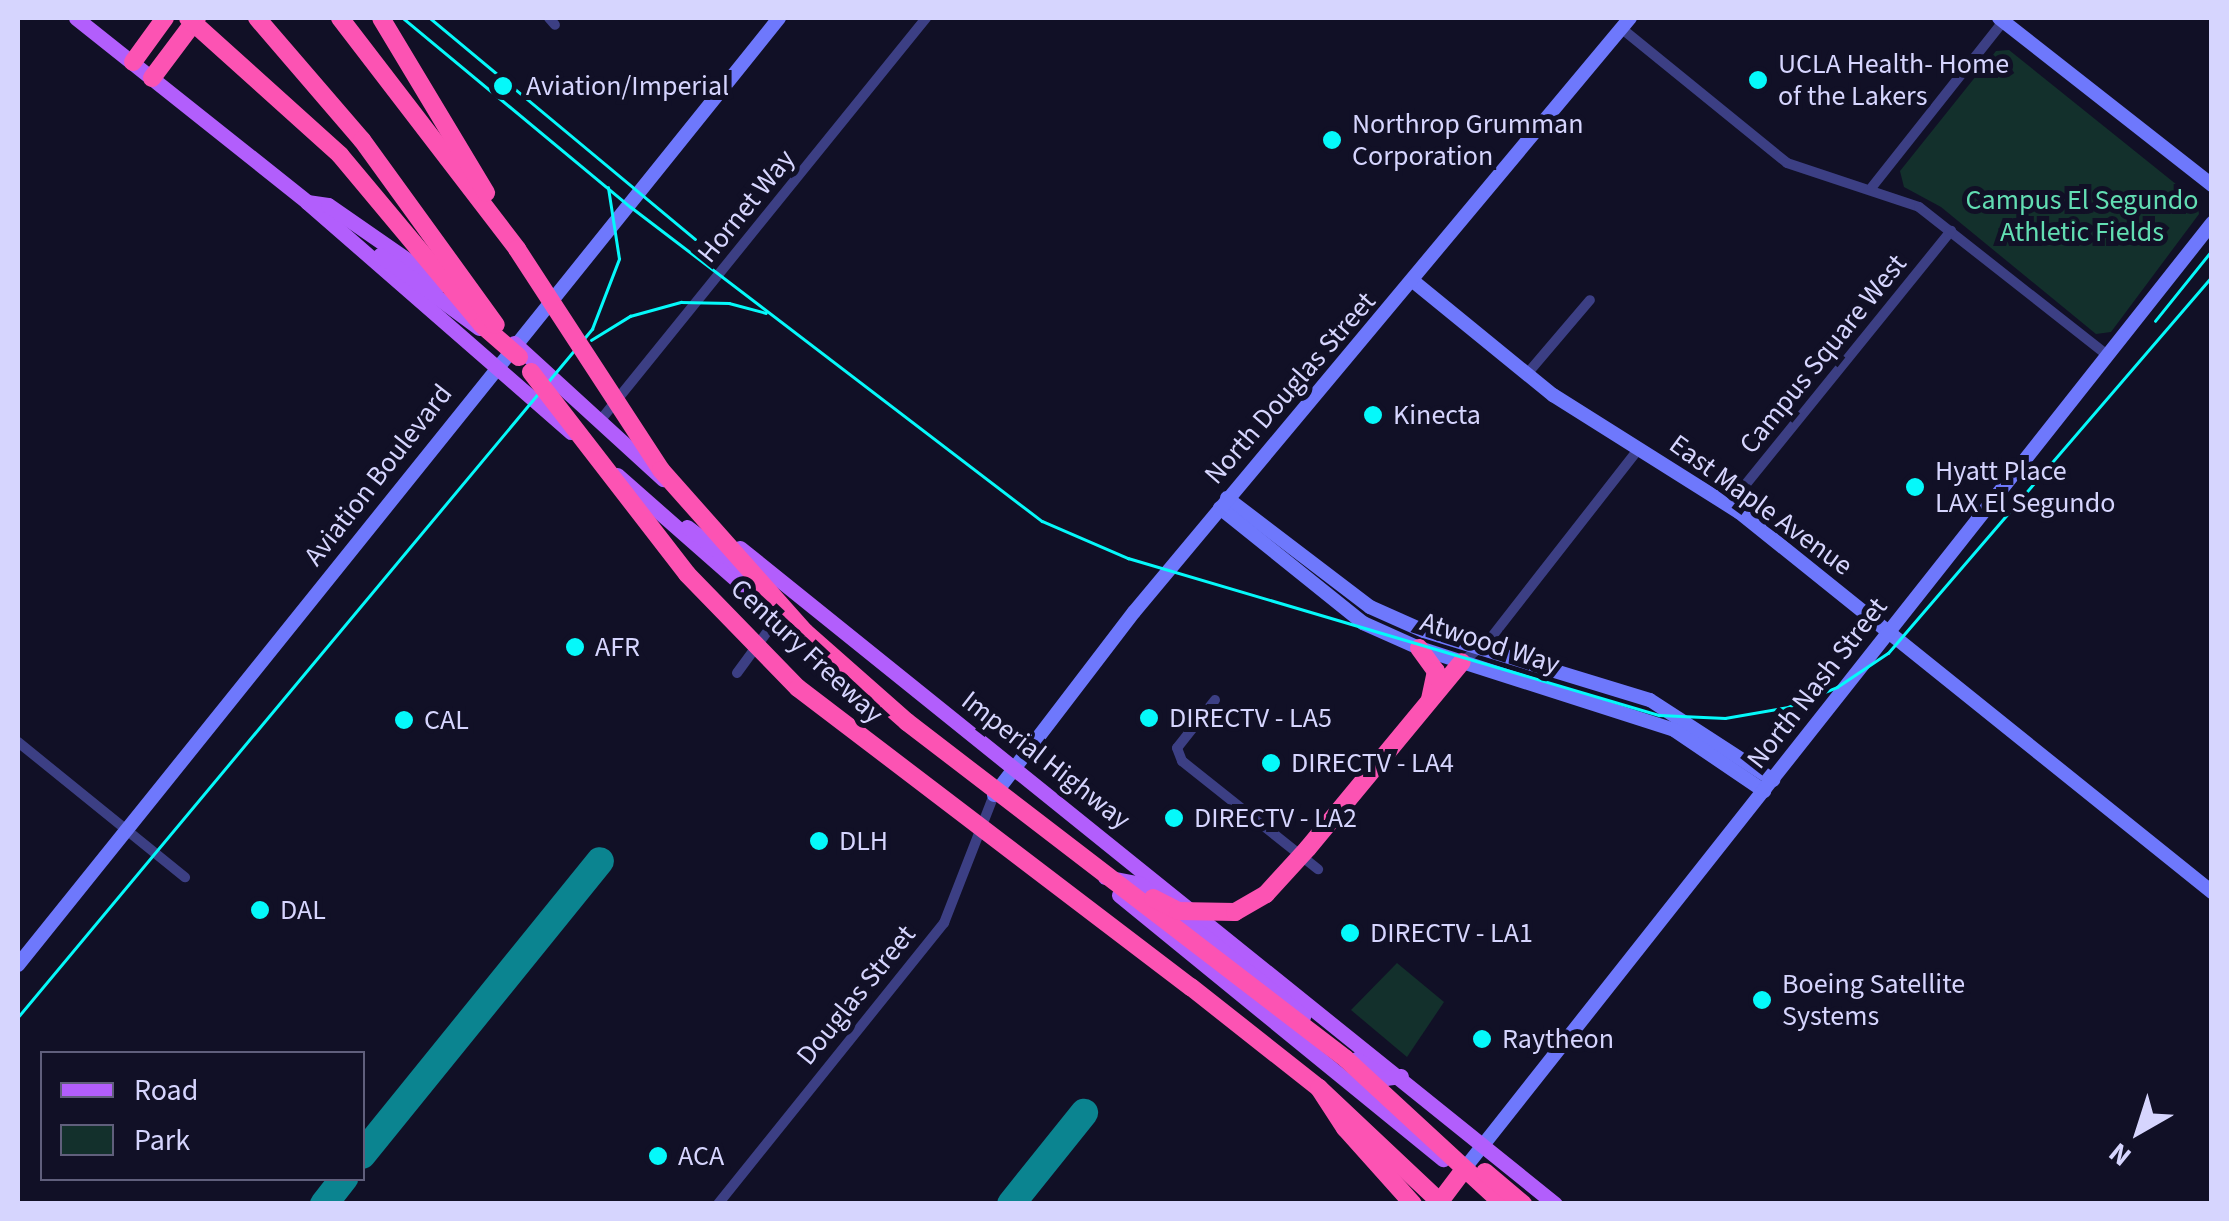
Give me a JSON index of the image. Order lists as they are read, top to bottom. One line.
{"streets":{"highway":["Century Freeway"],"main road":["Imperial Highway"],"street":["Hornet Way","Campus Square West","North Douglas Street","Aviation Boulevard","East Maple Avenue","Atwood Way","North Nash Street","Douglas Street"]},"crossings":[["Hornet Way","Imperial Highway"],["Campus Square West","East Maple Avenue"],["North Douglas Street","East Maple Avenue"],["North Douglas Street","Atwood Way"],["North Douglas Street","Imperial Highway"],["North Douglas Street","Douglas Street"],["Aviation Boulevard","Century Freeway"],["Aviation Boulevard","Imperial Highway"],["East Maple Avenue","North Nash Street"],["Atwood Way","North Nash Street"],["Century Freeway","Imperial Highway"],["North Nash Street","Imperial Highway"]],"parks":["Campus El Segundo Athletic Fields"],"places":["UCLA Health- Home of the Lakers","Aviation/Imperial","Northrop Grumman Corporation","Kinecta","Hyatt Place LAX El Segundo","AFR","DIRECTV - LA5","CAL","DIRECTV - LA4","DIRECTV - LA2","DLH","DAL","DIRECTV - LA1","Boeing Satellite Systems","Raytheon","ACA"],"legend":["Road","Park"],"north":"bottom left"}
